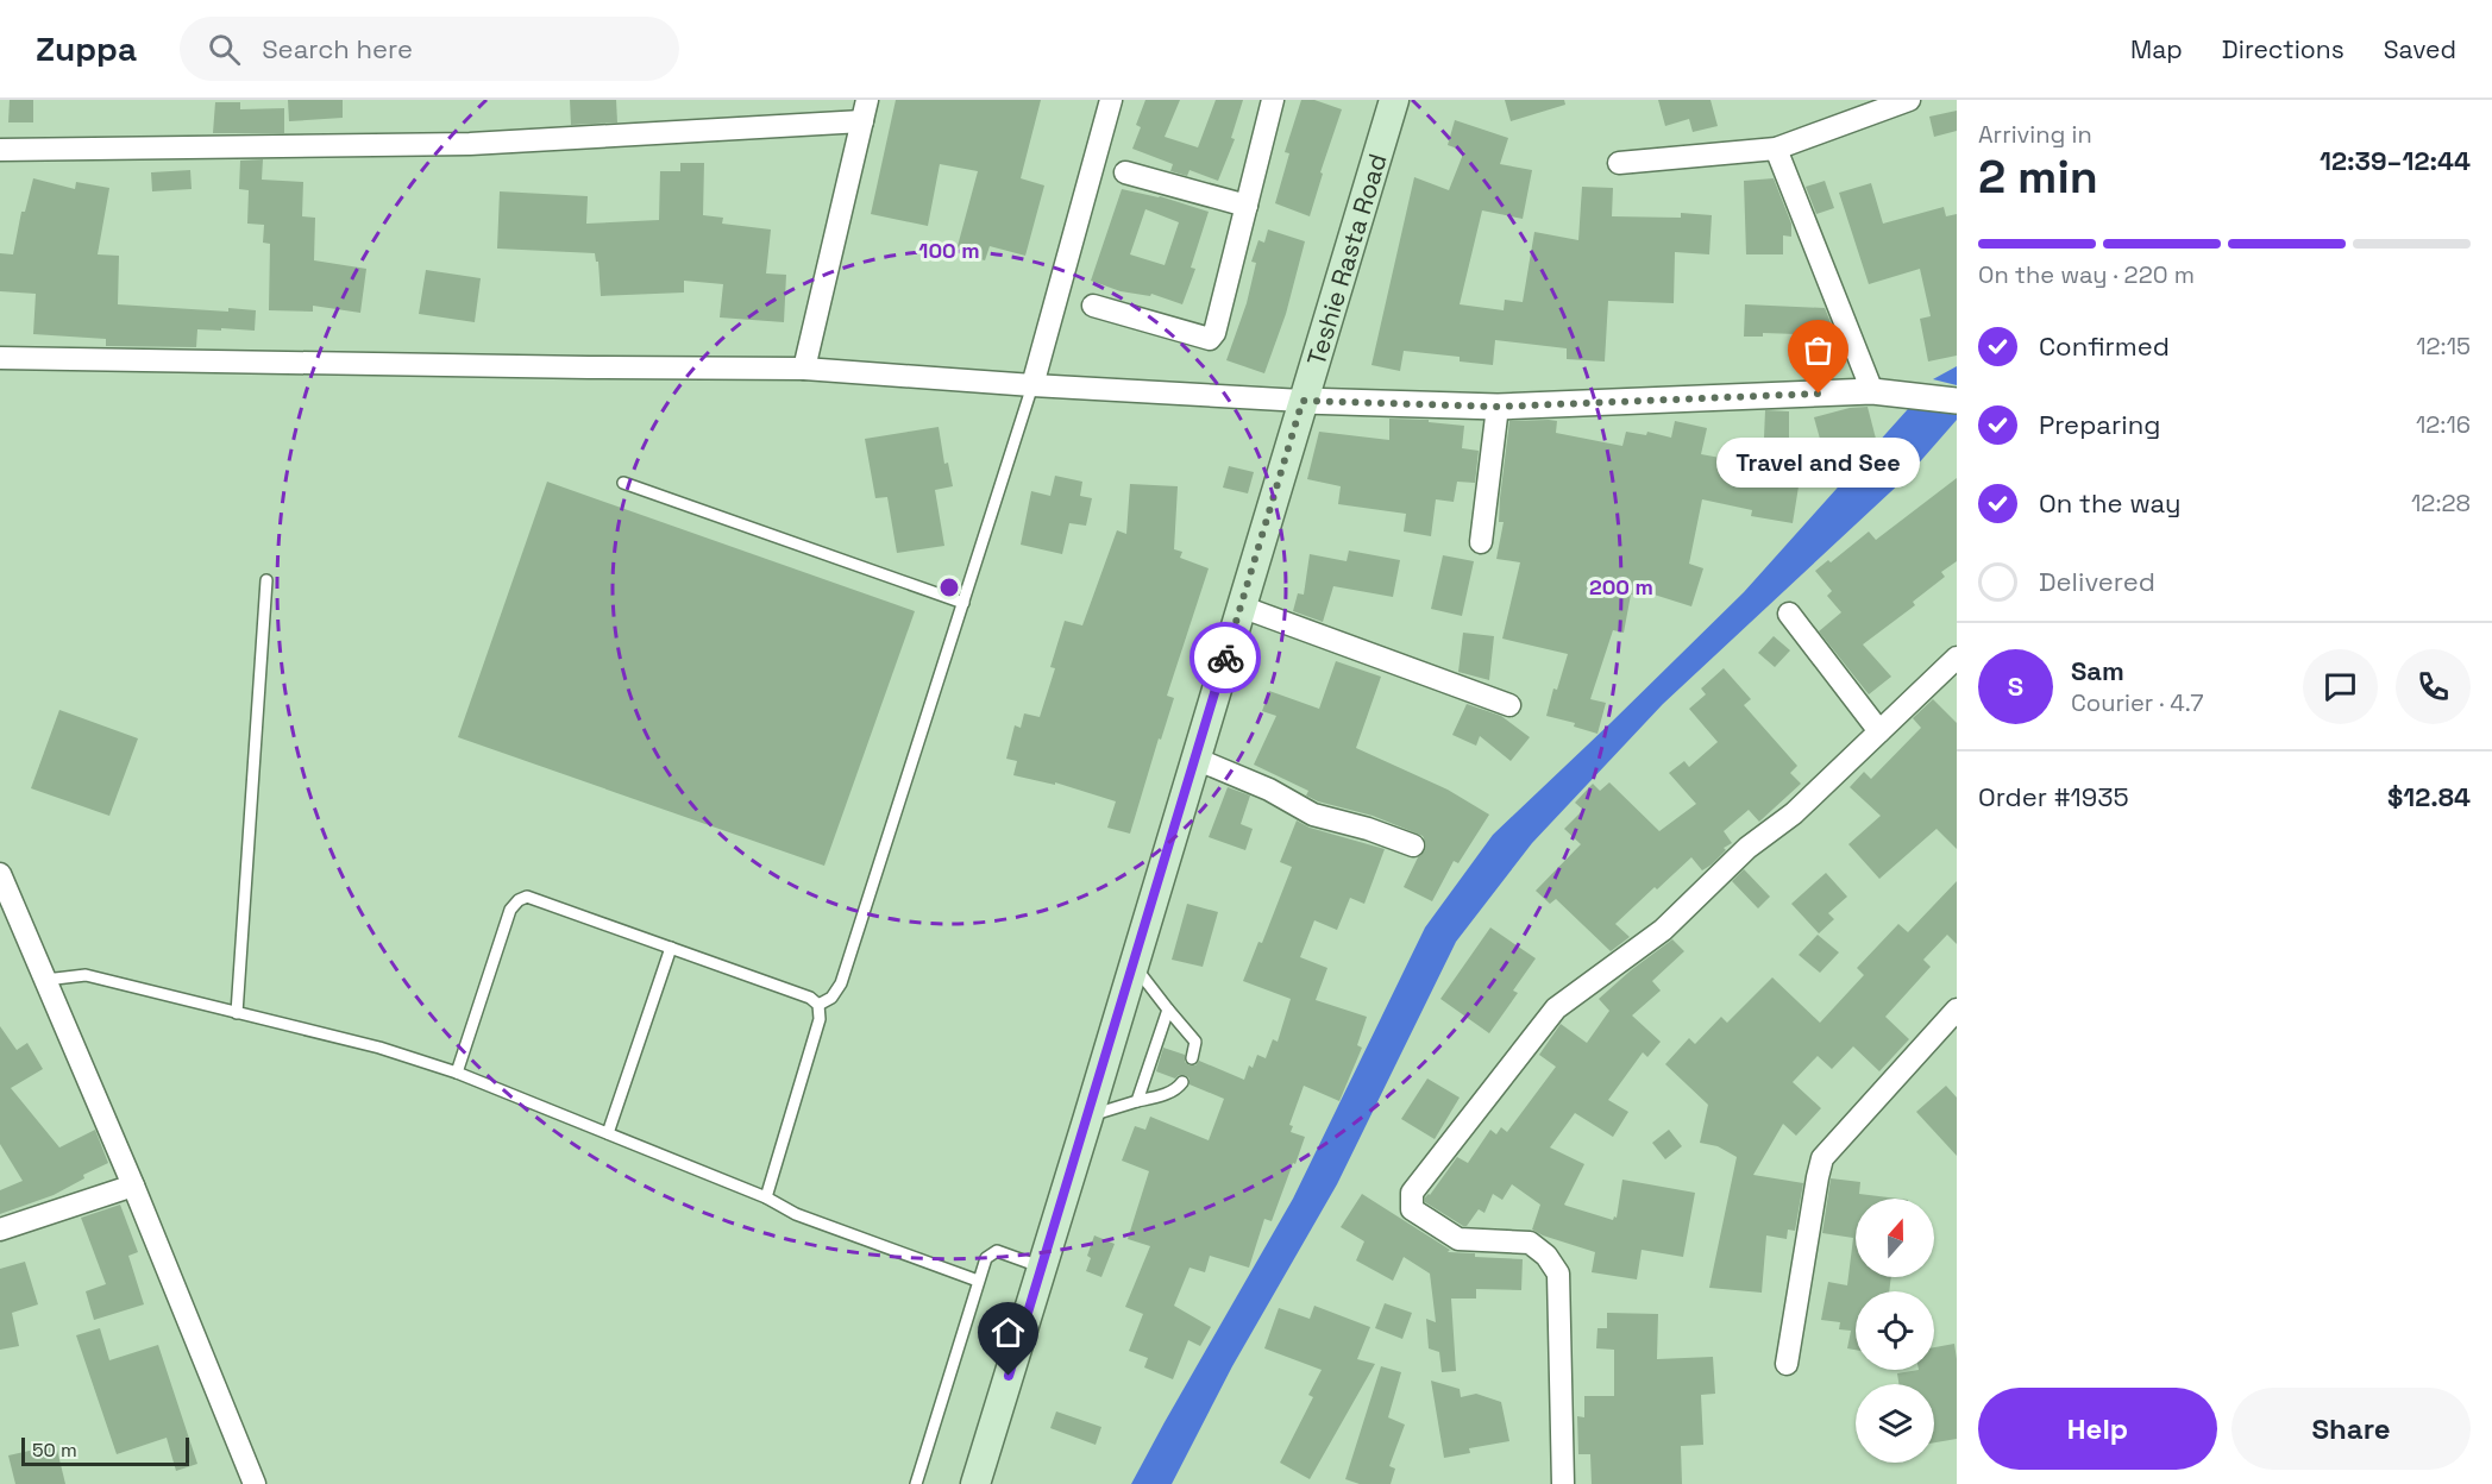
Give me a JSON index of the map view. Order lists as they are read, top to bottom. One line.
{"streets":{"main road":["Teshie Rasta Road"]},"places":["Travel and See"],"scale_bar":"50 m","north":"top","page":{"header":"Zuppa","search":"Search here","nav":["Map","Directions","Saved"],"heading":["2 min","Arriving in","12:39–12:44"],"panel":["Sam","Courier · 4.7","Order #1935","$12.84"],"bar":"On the way · 220 m","list":[["Confirmed","12:15"],["Preparing","12:16"],["On the way","12:28"],"Delivered"],"bubble":"Travel and See","round":"S","buttons":["Help","Share"],"scale":"50 m"},"rings":["100 m","200 m"]}
